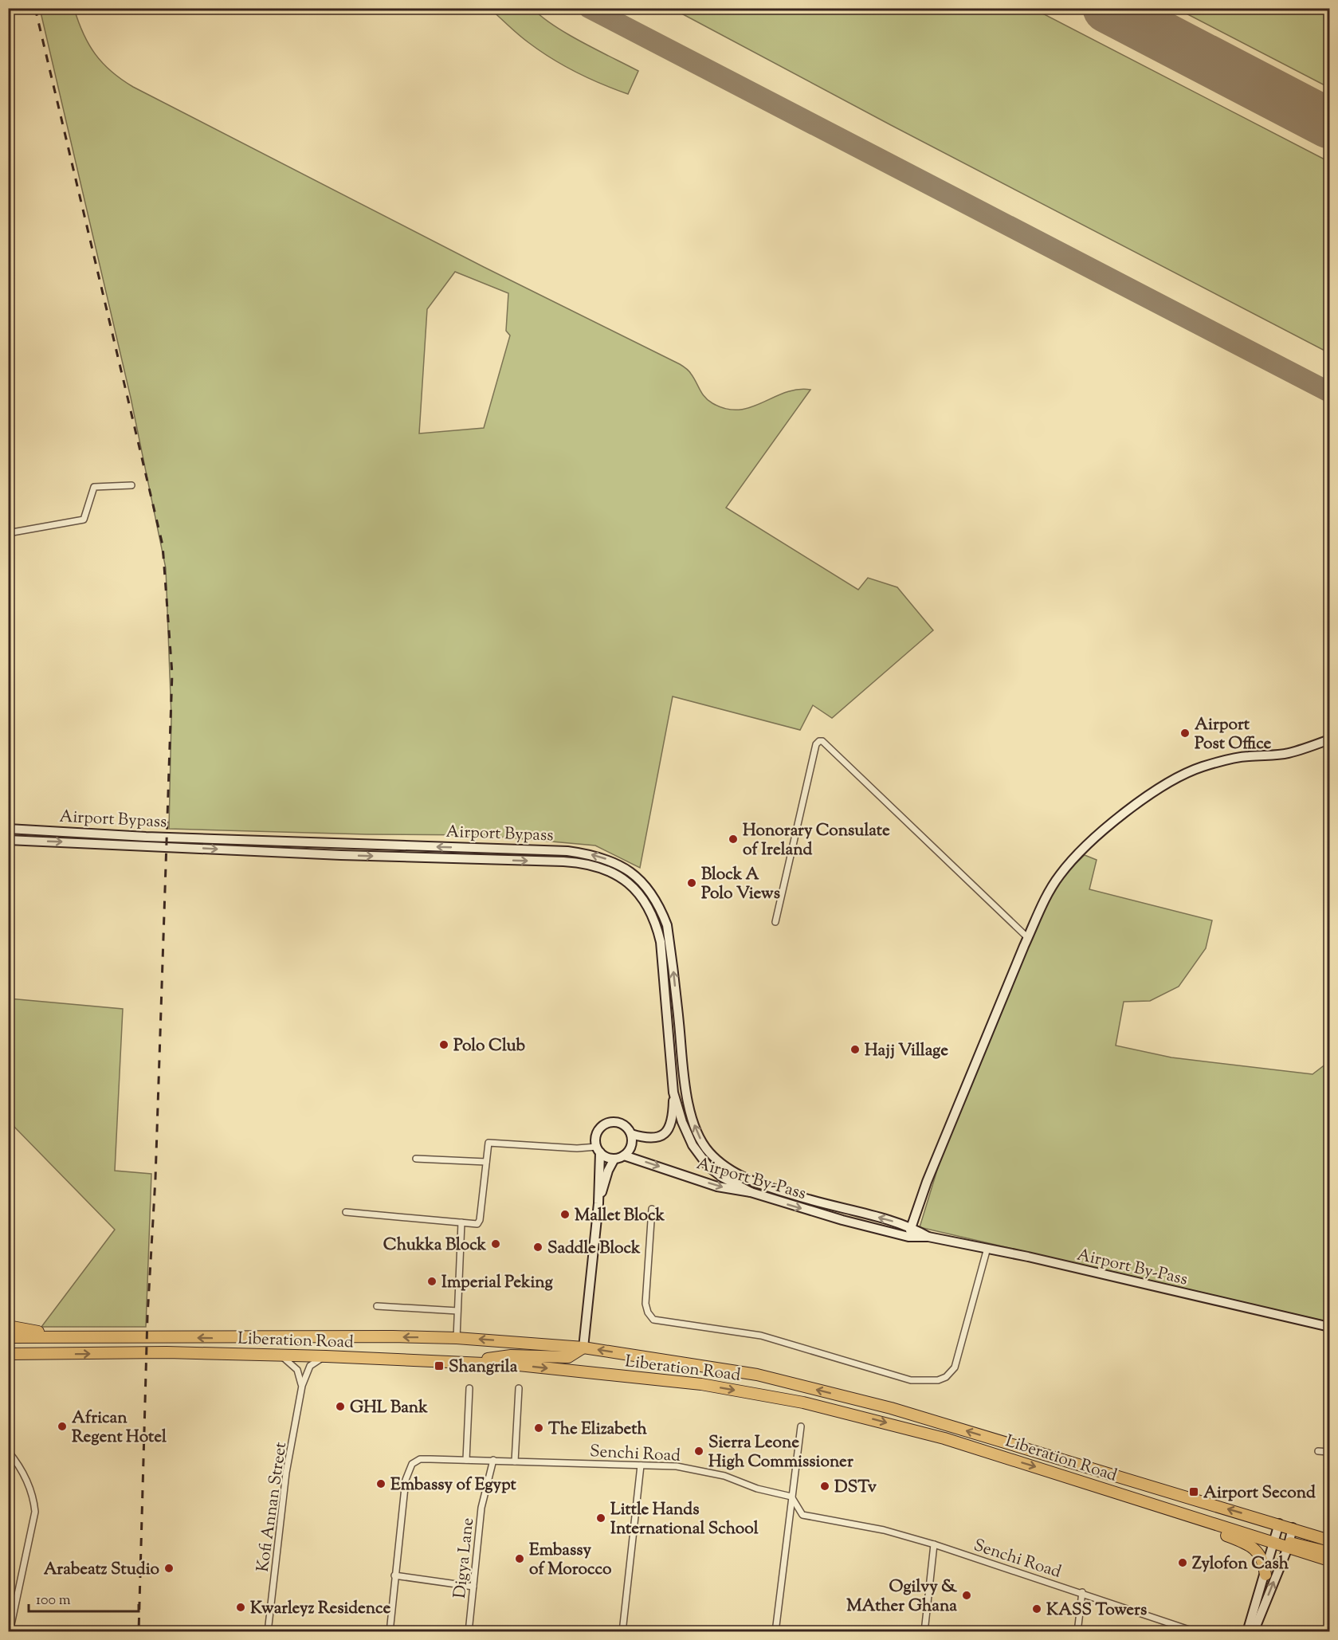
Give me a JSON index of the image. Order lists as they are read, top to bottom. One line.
{"streets":{"highway":["Liberation Road"],"main road":["Airport Bypass","Airport By-Pass"],"street":["Senchi Road","Kofi Annan Street","Digya Lane"]},"crossings":[["Airport Bypass","Airport By-Pass"],["Liberation Road","Kofi Annan Street"],["Senchi Road","Digya Lane"]],"places":{"other":["Airport Post Office","Honorary Consulate of Ireland","Block A Polo Views","Polo Club","Hajj Village","Mallet Block","Chukka Block","Saddle Block","Imperial Peking","GHL Bank","African Regent Hotel","The Elizabeth","Sierra Leone High Commissioner","Embassy of Egypt","DSTv","Little Hands International School","Embassy of Morocco","Zylofon Cash","Arabeatz Studio","Ogilvy & MAther Ghana","Kwarleyz Residence","KASS Towers"],"transit":["Shangrila","Airport Second"]},"scale_bar":"100 m"}
